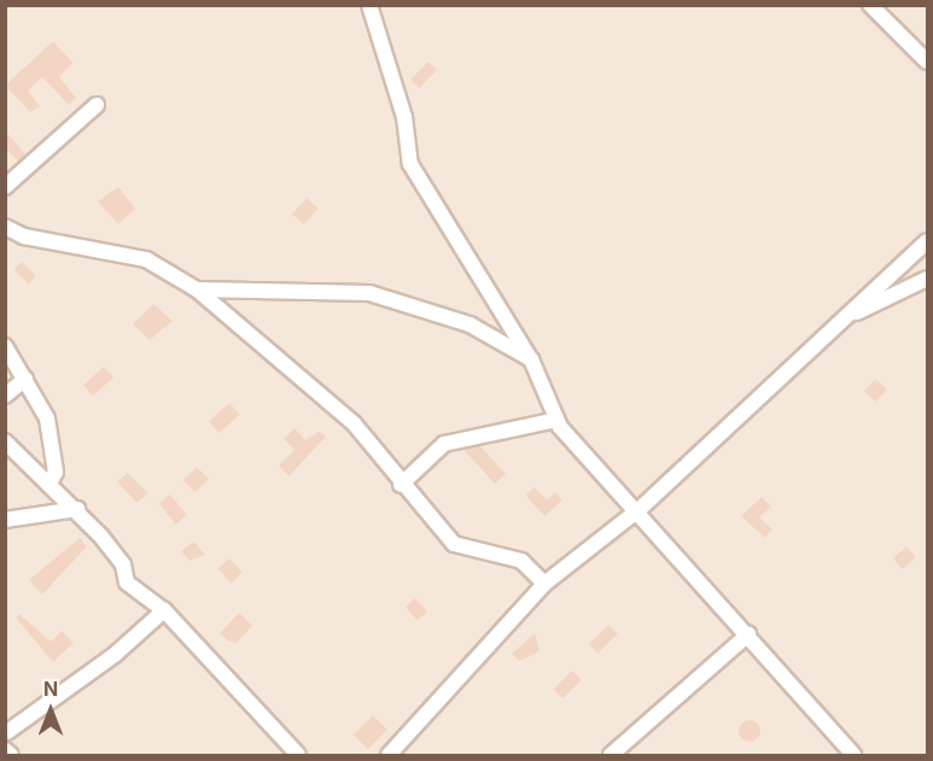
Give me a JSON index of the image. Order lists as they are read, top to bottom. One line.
{"north":"top"}
